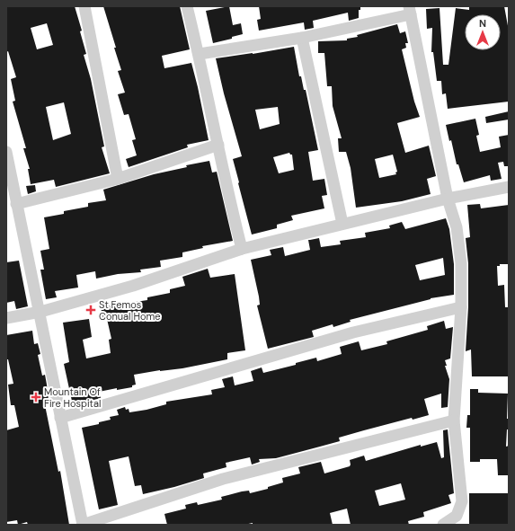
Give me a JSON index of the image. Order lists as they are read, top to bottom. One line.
{"places":{"health":["St Femos Conual Home","Mountain Of Fire Hospital"]},"north":"top"}
